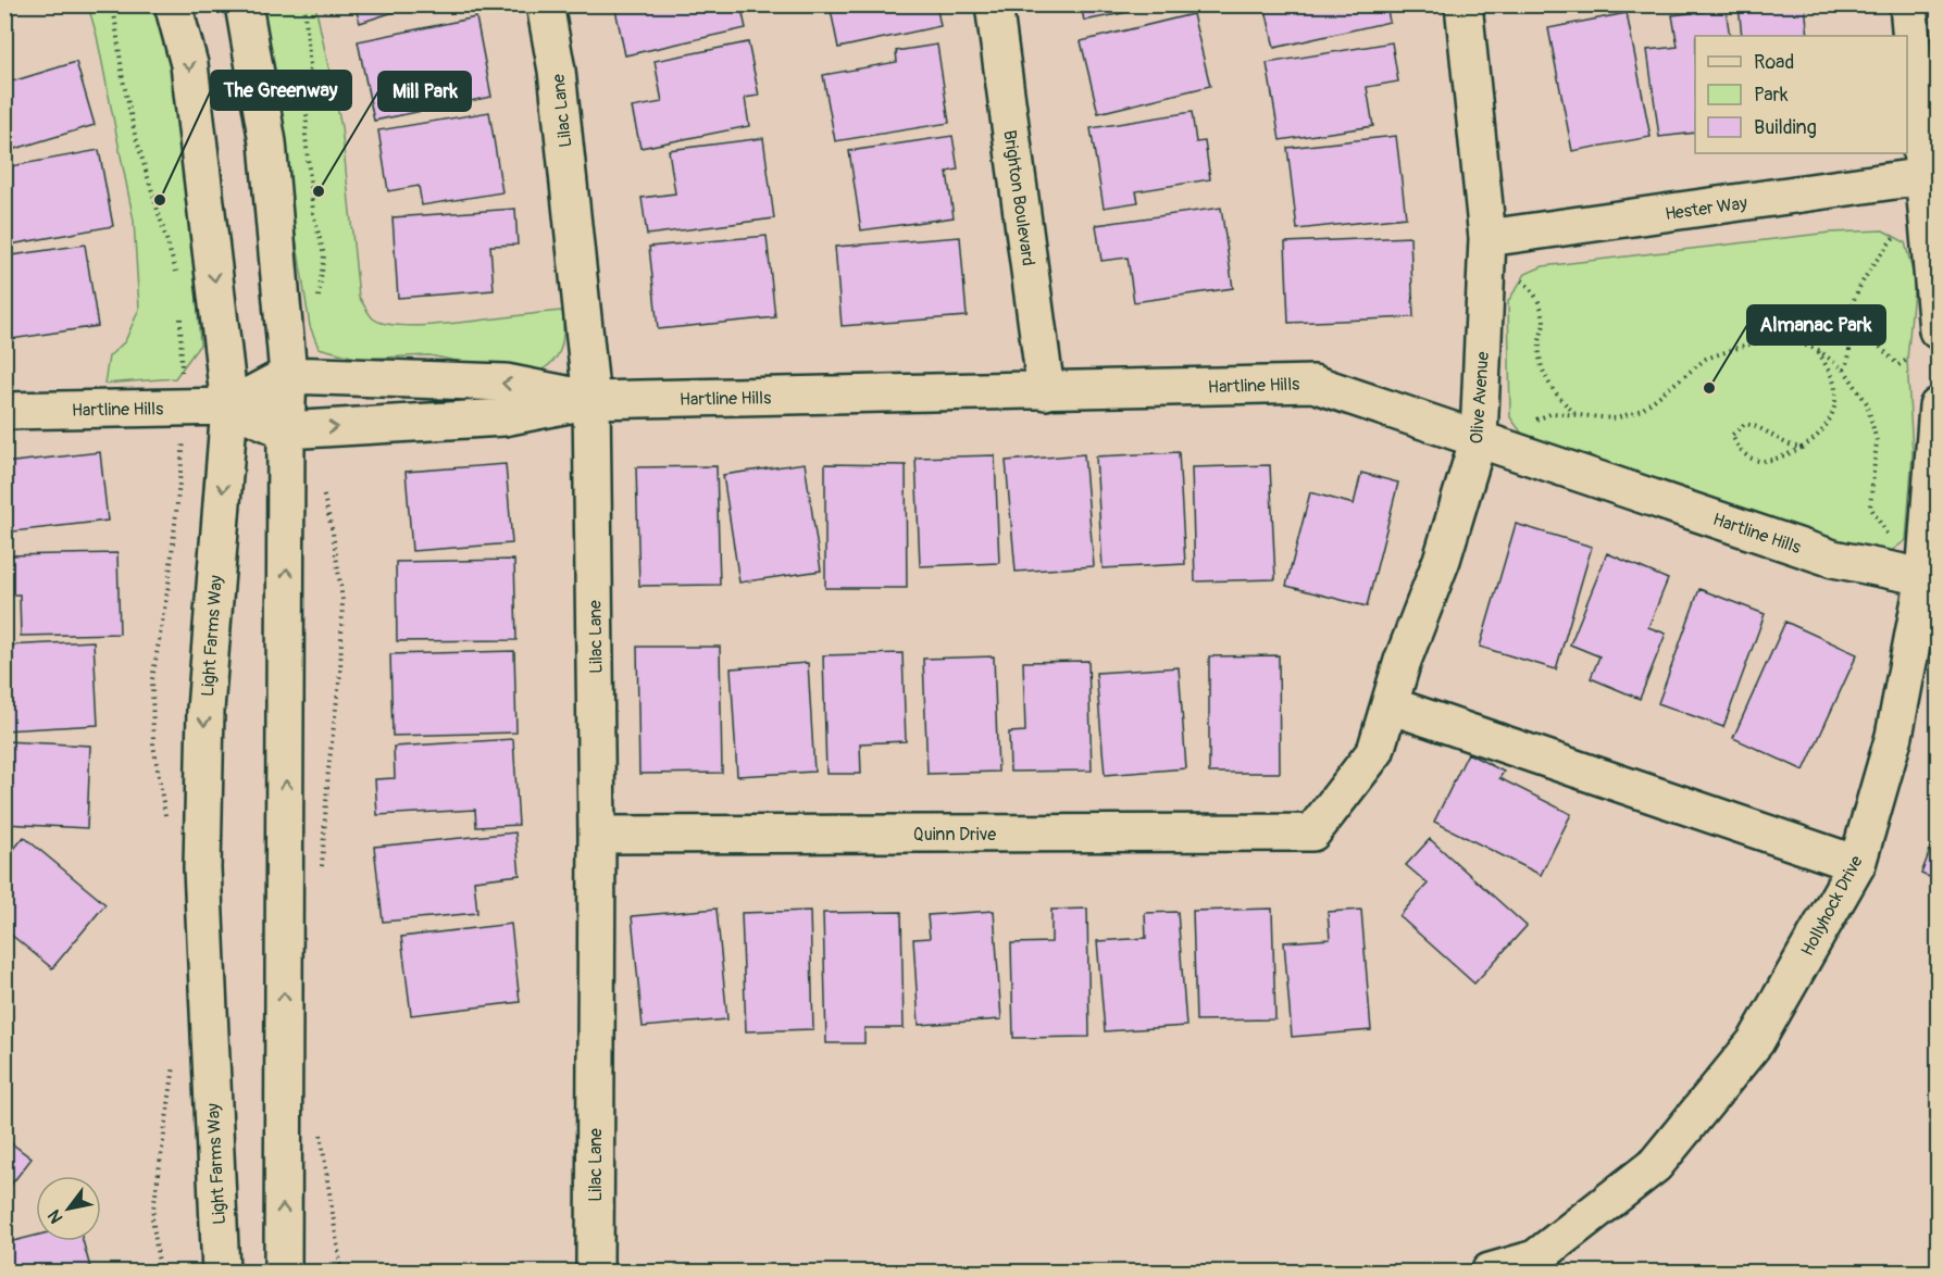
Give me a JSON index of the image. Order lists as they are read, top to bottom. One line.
{"streets":{"street":["Lilac Lane","Brighton Boulevard","Hester Way","Hartline Hills","Olive Avenue","Light Farms Way","Quinn Drive","Hollyhock Drive"]},"crossings":[["Lilac Lane","Hartline Hills"],["Lilac Lane","Quinn Drive"],["Brighton Boulevard","Hartline Hills"],["Hester Way","Olive Avenue"],["Hartline Hills","Olive Avenue"],["Hartline Hills","Light Farms Way"],["Hartline Hills","Hollyhock Drive"],["Olive Avenue","Quinn Drive"]],"places":["Mill Park","The Greenway","Almanac Park"],"legend":["Road","Park","Building"],"north":"bottom left"}
